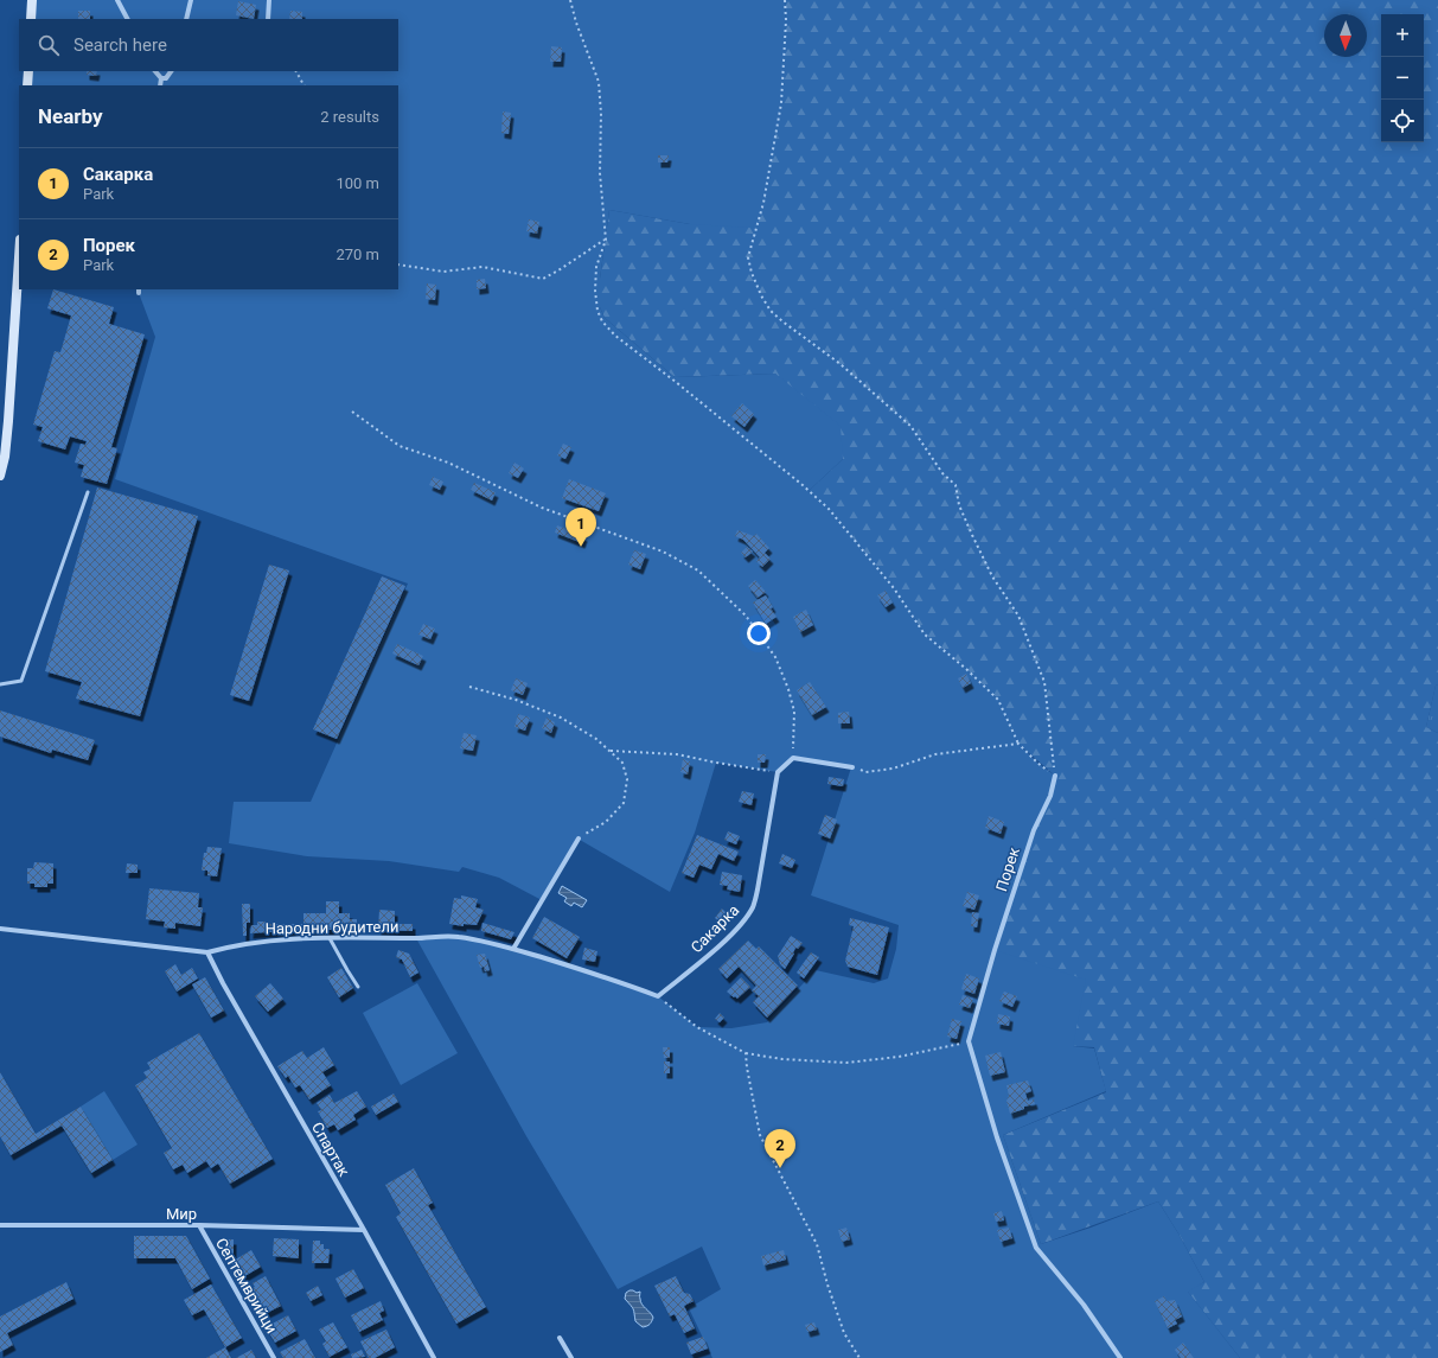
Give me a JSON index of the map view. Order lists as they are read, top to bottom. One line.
{"streets":{"street":["Порек","Народни будители","Сакарка","Спартак","Мир","Септемврийци"]},"crossings":[["Народни будители","Сакарка"],["Народни будители","Спартак"],["Спартак","Мир"],["Мир","Септемврийци"]],"north":"bottom","page":{"map_buttons":["+","−"],"search":"Search here","heading":["Nearby","2 results"],"list":[{"mark":"1","name":"Сакарка","note":"Park","value":"100 m"},{"mark":"2","name":"Порек","note":"Park","value":"270 m"}],"pins":["1","2"]}}
